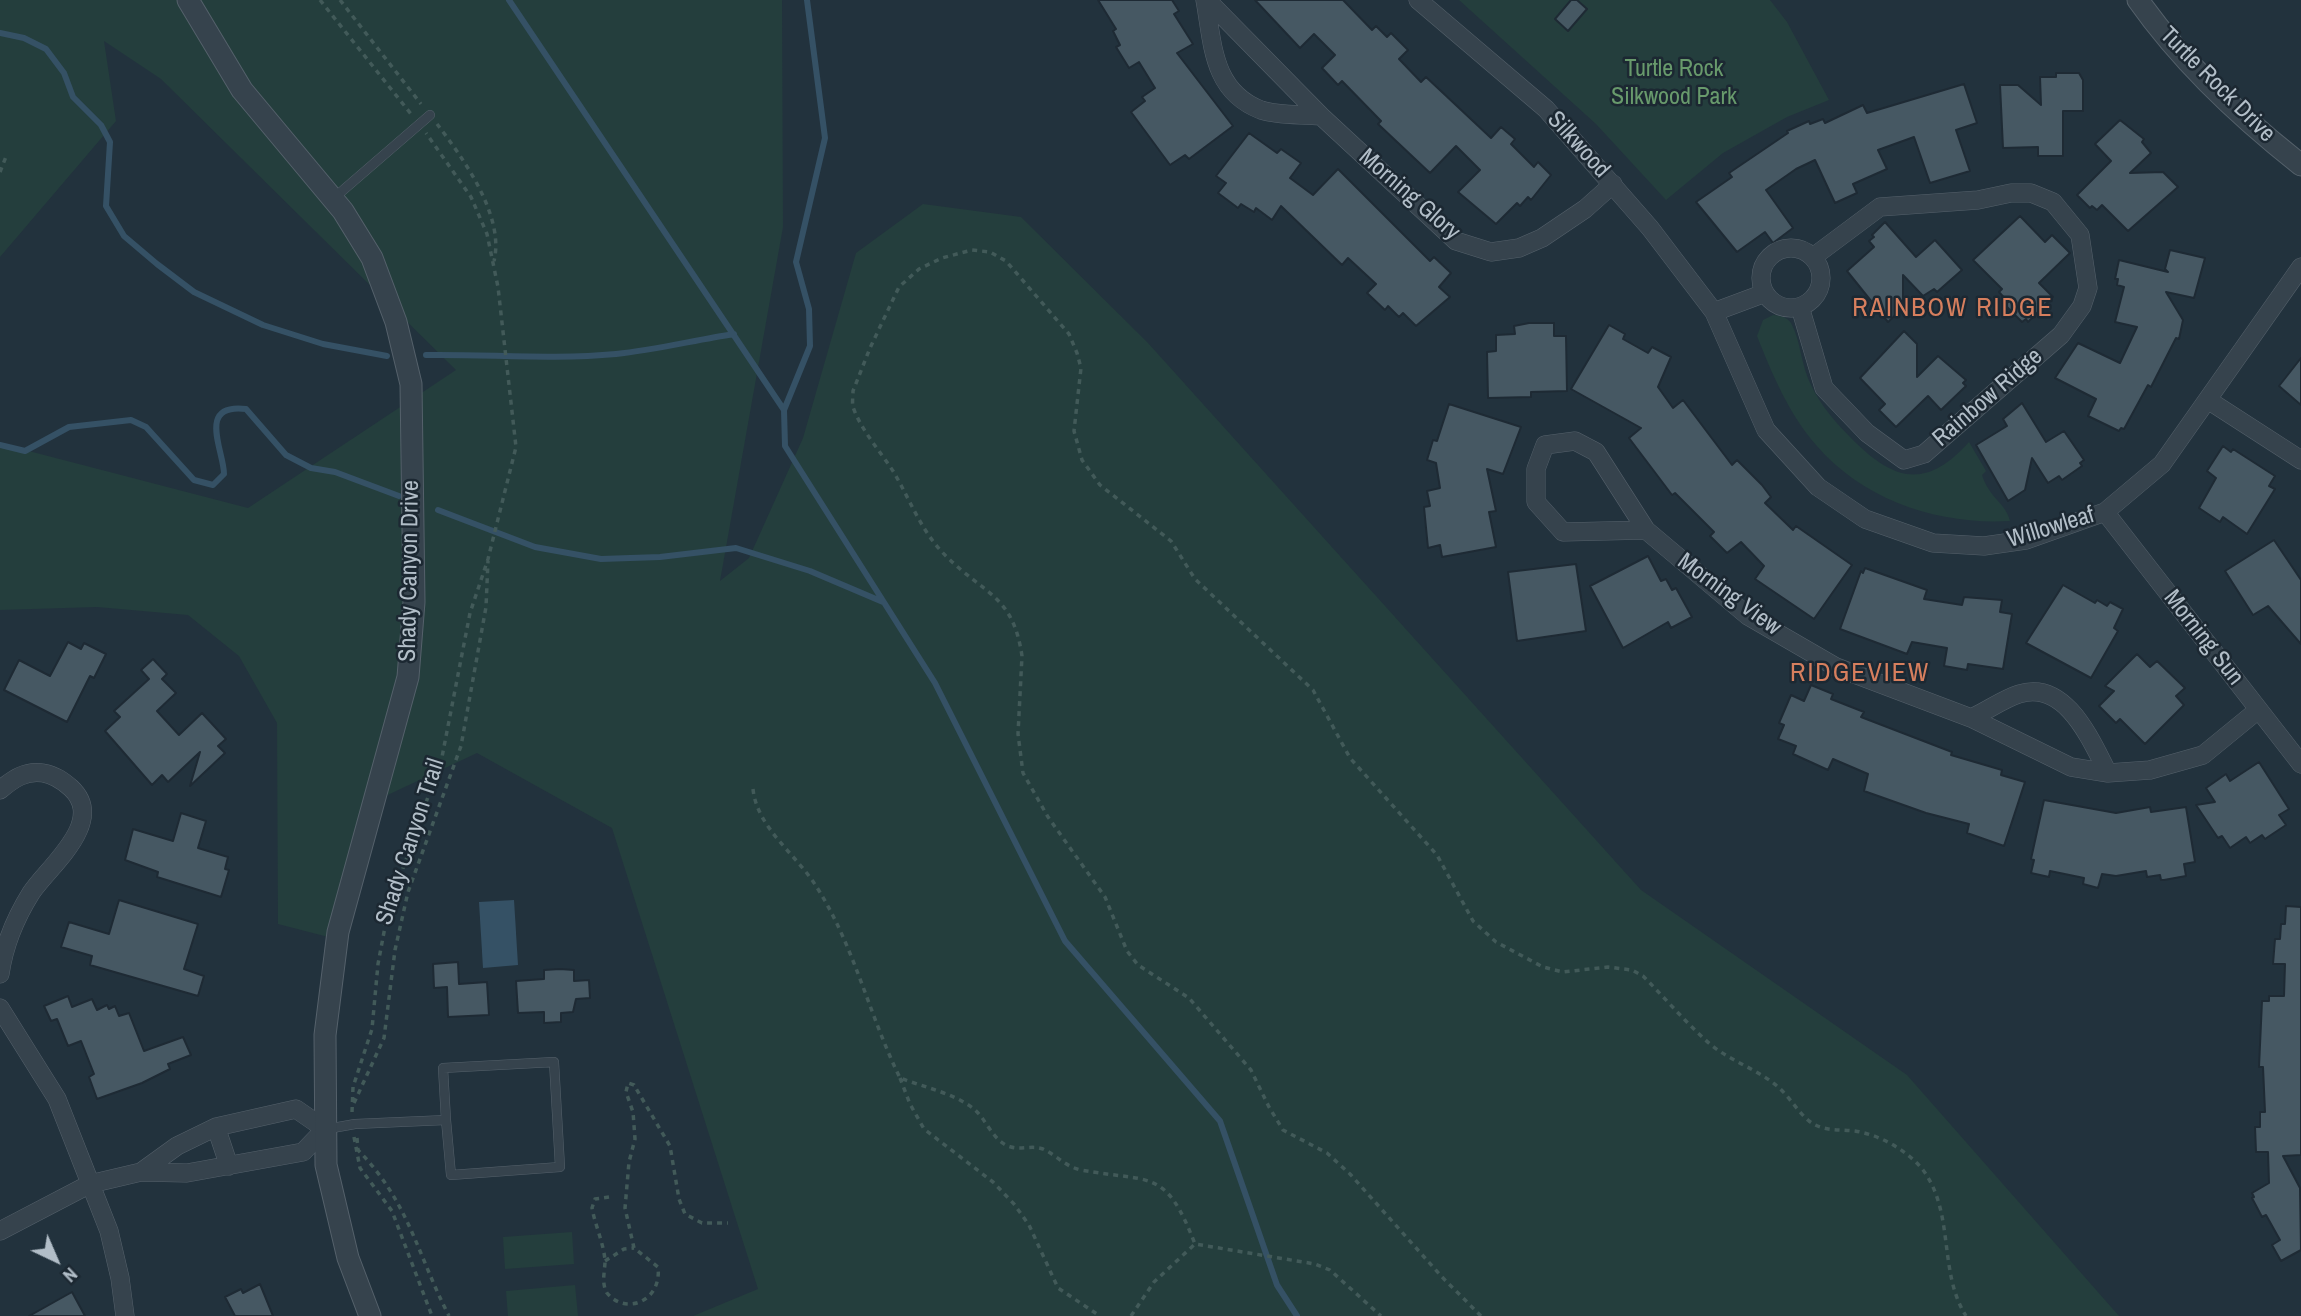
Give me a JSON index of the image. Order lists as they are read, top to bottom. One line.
{"streets":{"street":["Turtle Rock Drive","Silkwood","Morning Glory","Rainbow Ridge","Willowleaf","Shady Canyon Drive","Morning View","Morning Sun"],"path":["Shady Canyon Trail"]},"crossings":[["Silkwood","Morning Glory"],["Silkwood","Willowleaf"],["Willowleaf","Morning Sun"],["Morning View","Morning Sun"]],"districts":["RAINBOW RIDGE","RIDGEVIEW"],"parks":["Turtle Rock Silkwood Park"],"north":"bottom right"}
